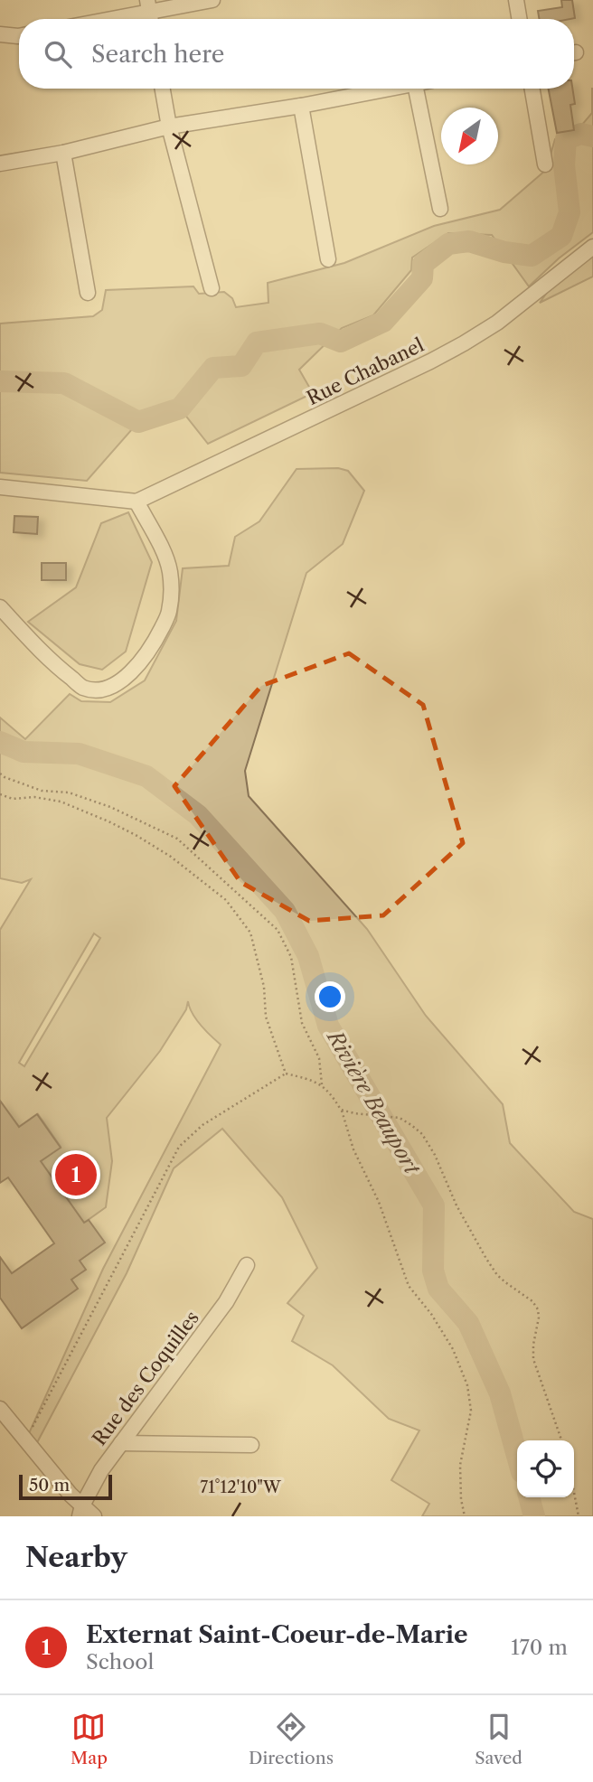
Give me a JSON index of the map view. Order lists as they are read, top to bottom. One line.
{"streets":{"street":["Rue Chabanel","Rue des Coquilles"]},"water":["Rivière Beauport"],"scale_bar":"50 m","north":"bottom left","page":{"search":"Search here","pins":"1","scale":"50 m","heading":"Nearby","list":[{"mark":"1","name":"Externat Saint-Coeur-de-Marie","note":"School","value":"170 m"}],"nav":["Map","Directions","Saved"]},"coordinates":["71°12'10\"W"]}
